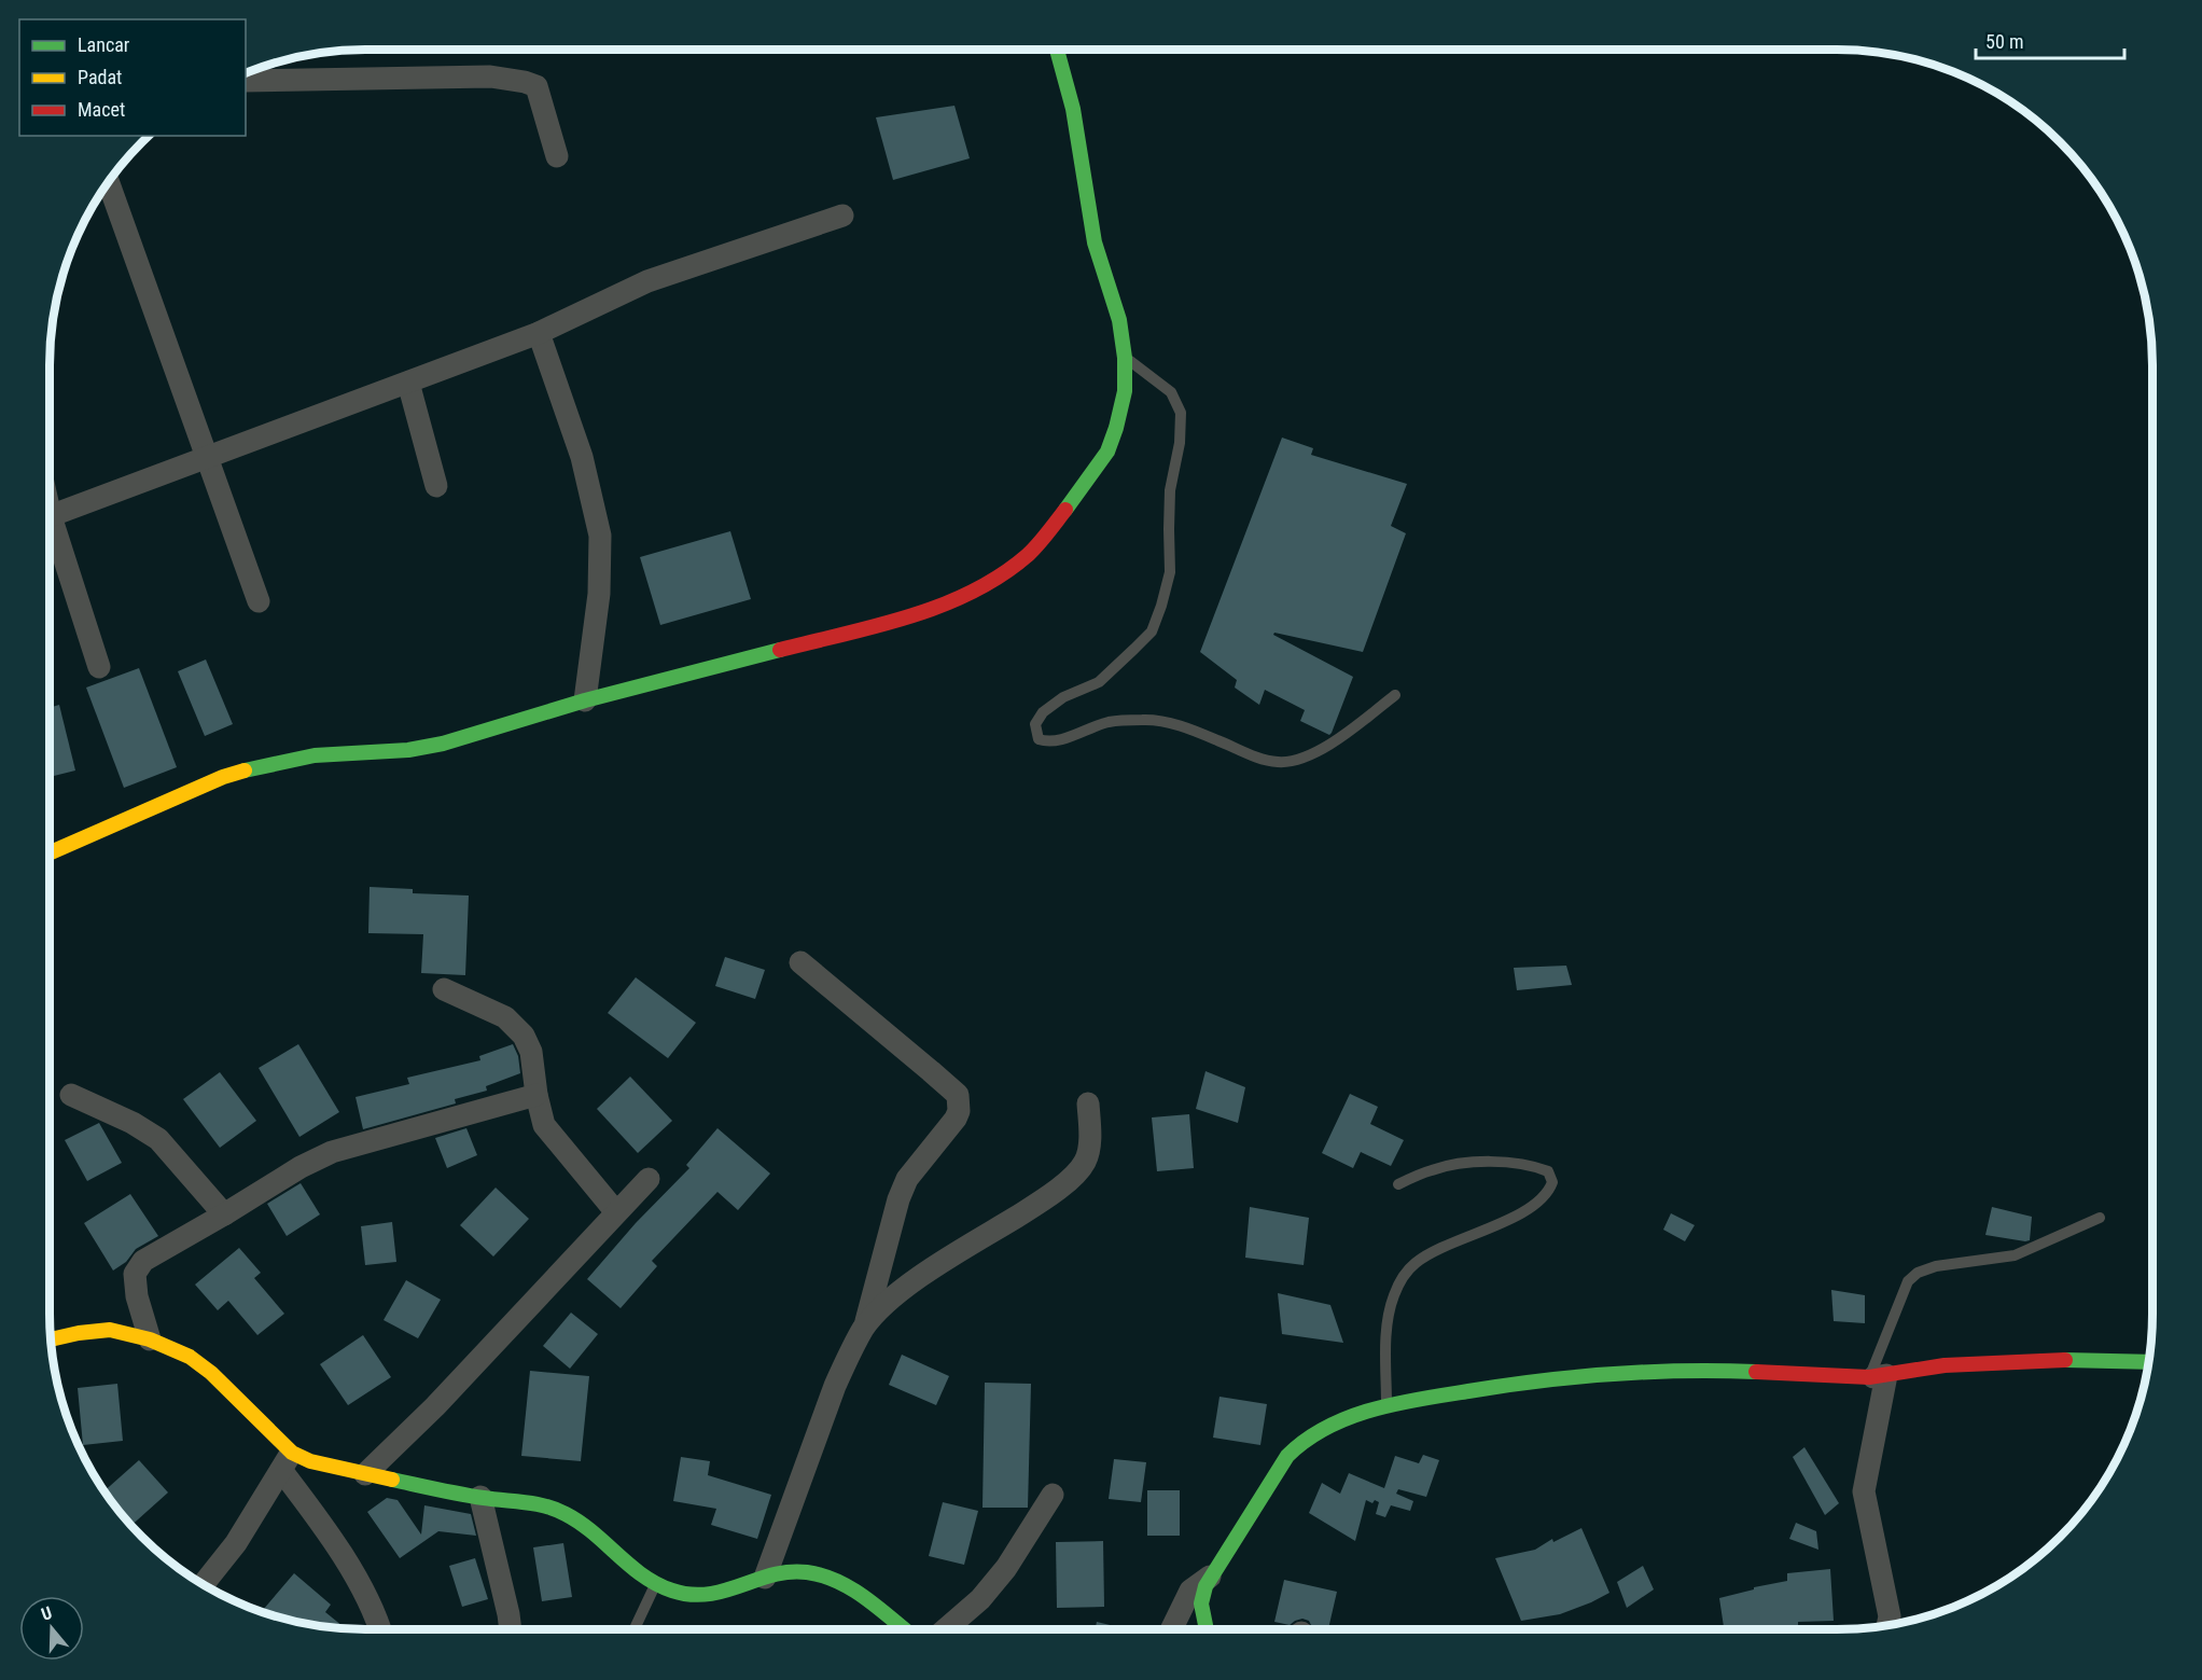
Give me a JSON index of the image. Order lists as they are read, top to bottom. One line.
{"legend":["Lancar","Padat","Macet"],"scale_bar":"50 m","north":"top"}
